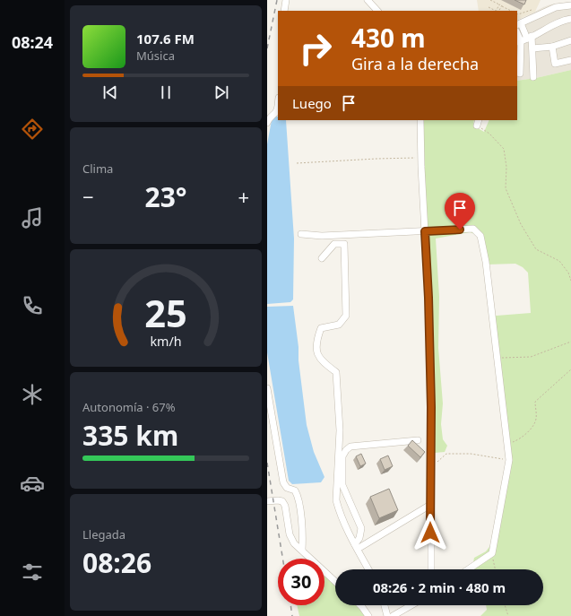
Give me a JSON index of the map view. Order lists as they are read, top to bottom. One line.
{"page":{"tabs":"08:24","turn":["430 m","Gira a la derecha"],"song":["107.6 FM","Música"],"then":"Luego","tile":["Clima",["Autonomía · 67%","335 km"],["Llegada","08:26"]],"heat":["−","23°","+"],"limit":"30","trip":"08:26 · 2 min · 480 m","gauge":["25","km/h"]}}
